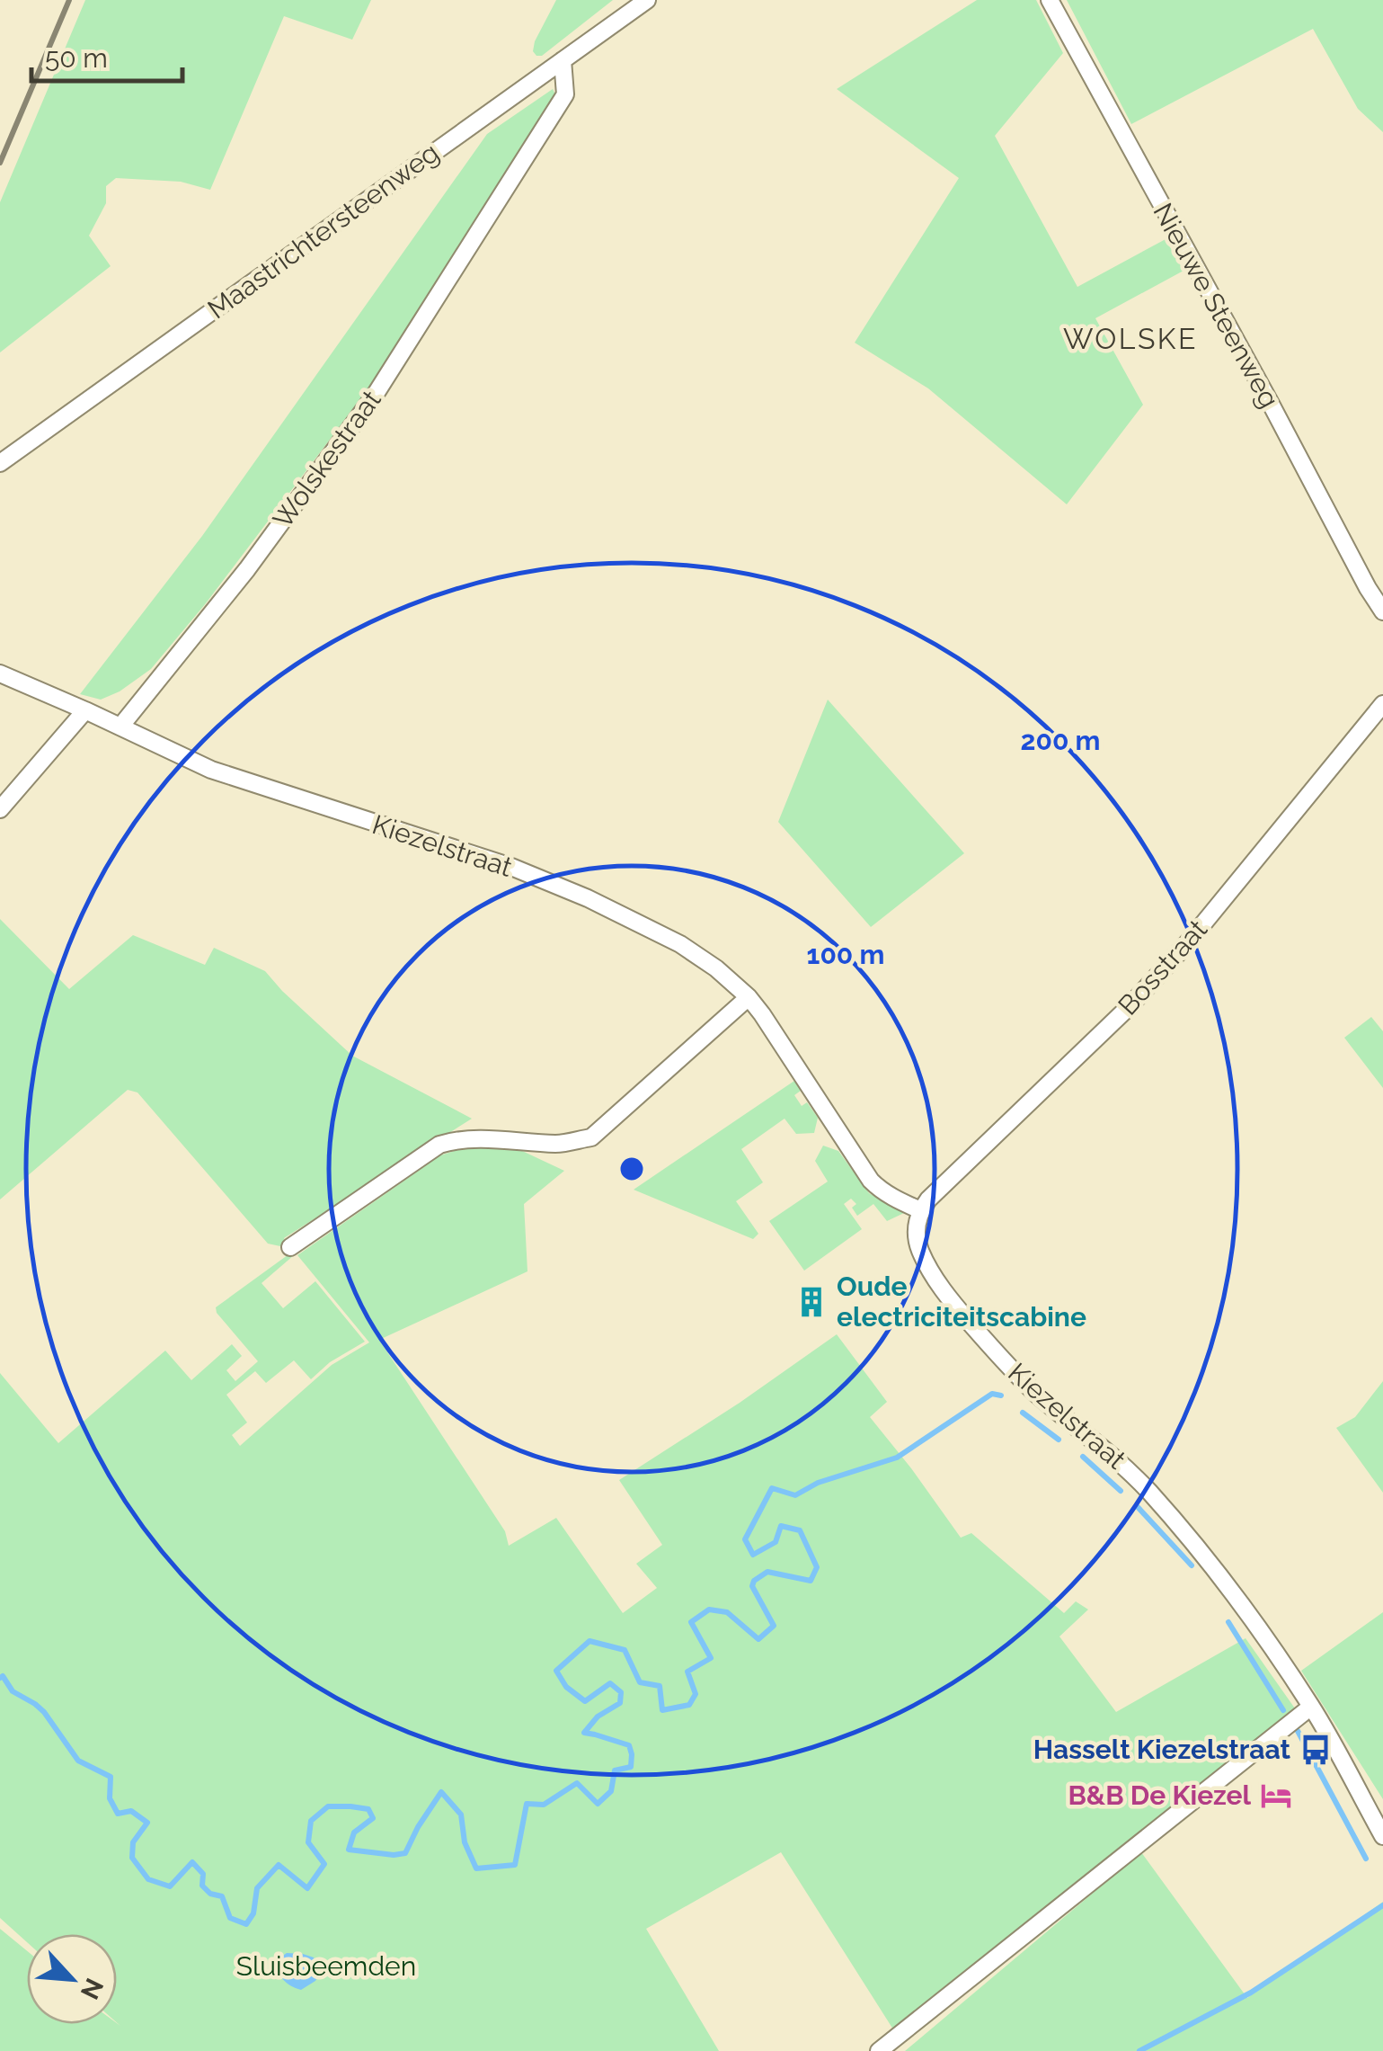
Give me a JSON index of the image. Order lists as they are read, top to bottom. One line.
{"streets":{"street":["Maastrichtersteenweg","Nieuwe Steenweg","Wolskestraat","Kiezelstraat","Bosstraat"]},"crossings":[["Maastrichtersteenweg","Wolskestraat"],["Wolskestraat","Kiezelstraat"],["Kiezelstraat","Bosstraat"]],"districts":["WOLSKE"],"parks":["Sluisbeemden"],"places":{"building":["Oude electriciteitscabine"],"bus stop":["Hasselt Kiezelstraat"],"hotel":["B&B De Kiezel"]},"scale_bar":"50 m","north":"bottom right","rings":["200 m","100 m"]}
